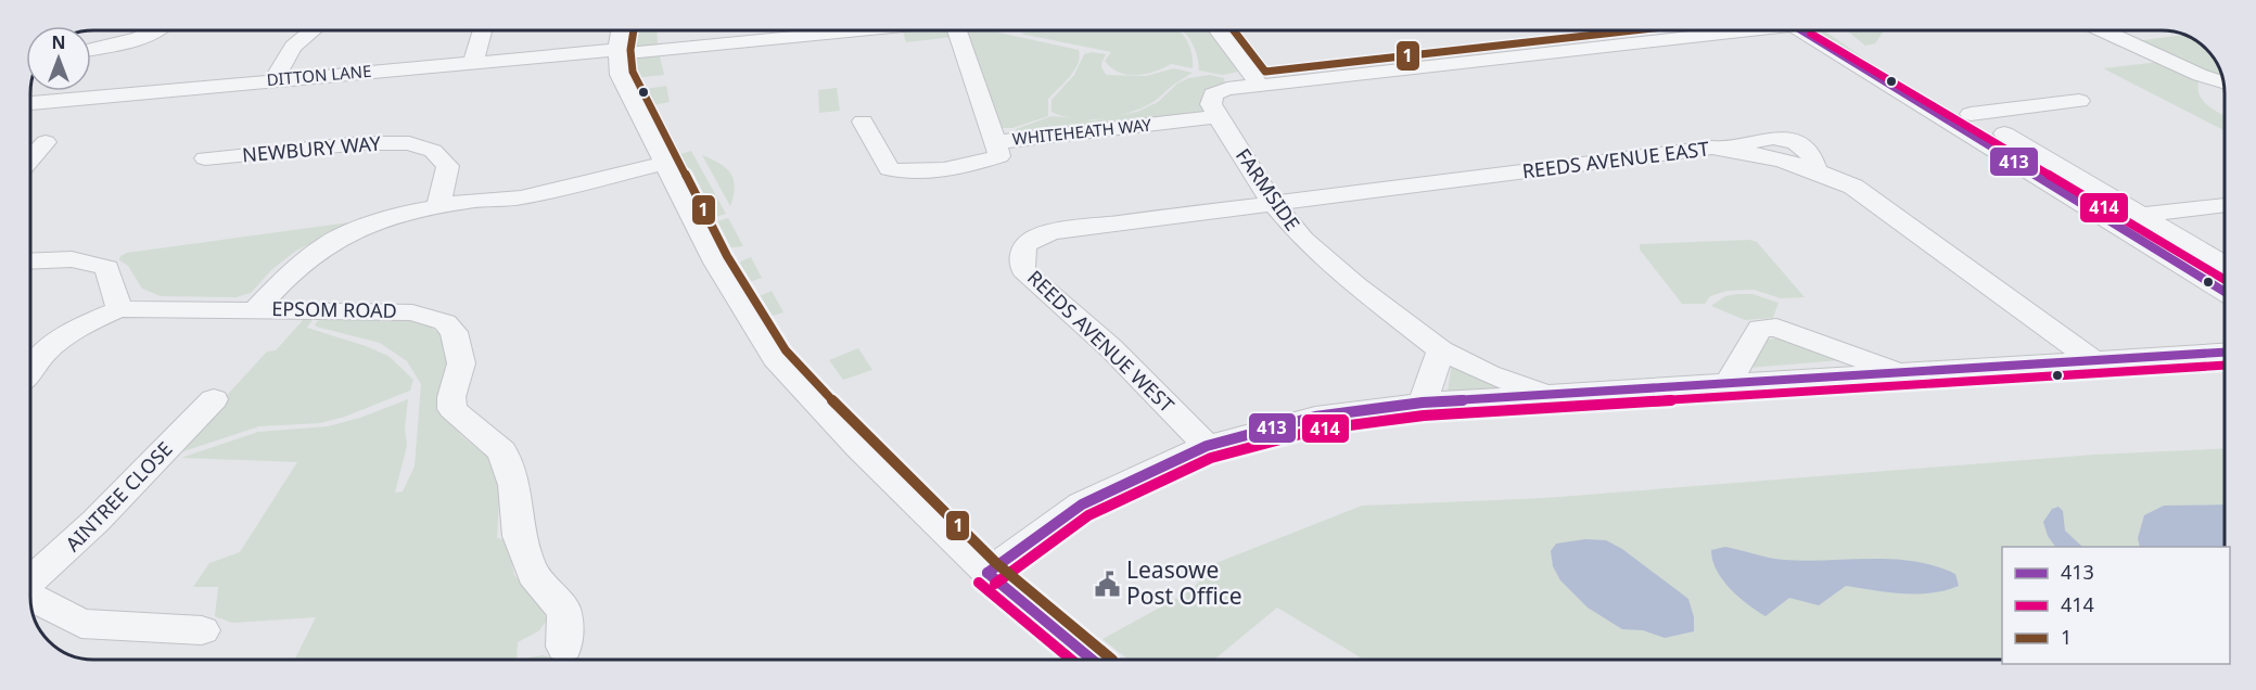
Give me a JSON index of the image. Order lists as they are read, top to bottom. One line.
{"streets":{"street":["DITTON LANE","WHITEHEATH WAY","NEWBURY WAY","REEDS AVENUE EAST","FARMSIDE","EPSOM ROAD","REEDS AVENUE WEST","AINTREE CLOSE"]},"crossings":[["WHITEHEATH WAY","FARMSIDE"],["NEWBURY WAY","EPSOM ROAD"],["REEDS AVENUE EAST","FARMSIDE"],["REEDS AVENUE EAST","REEDS AVENUE WEST"],["FARMSIDE","REEDS AVENUE WEST"]],"places":{"public building":["Leasowe Post Office"]},"lines":["transit line 413","transit line 1","transit line 414"],"legend":["413","414","1"],"north":"top"}
